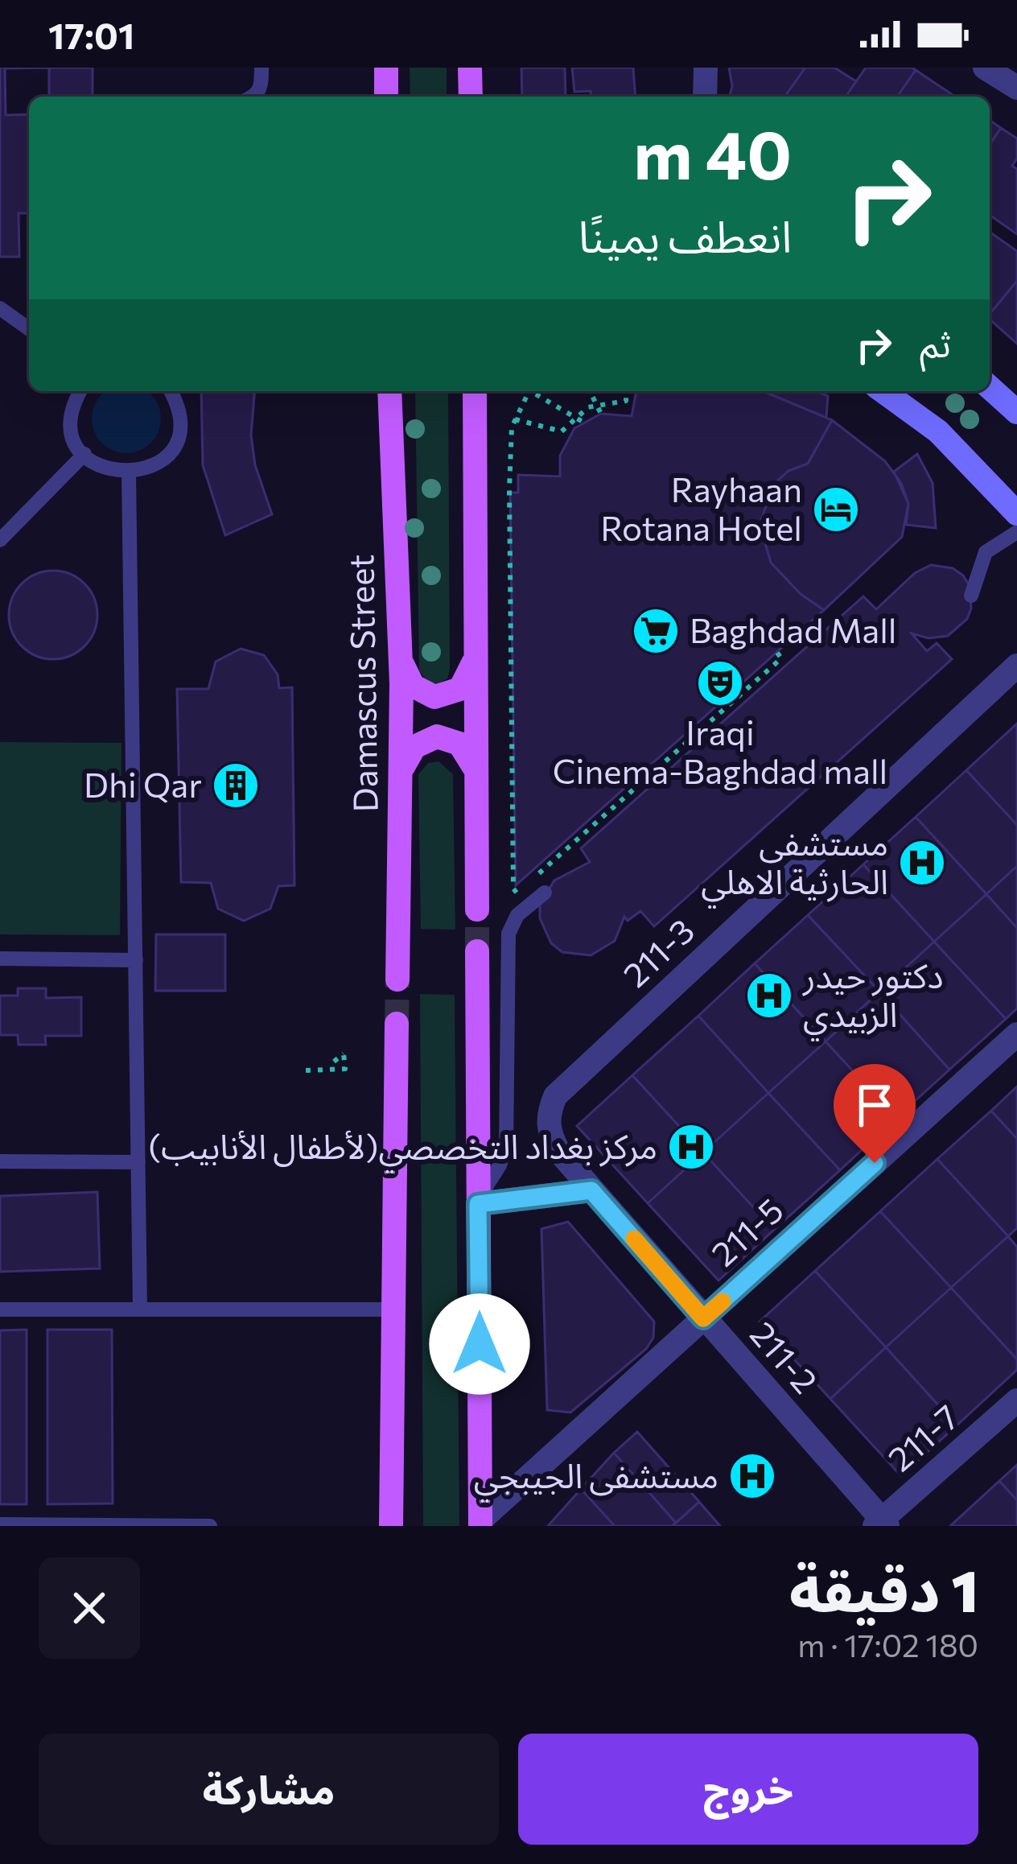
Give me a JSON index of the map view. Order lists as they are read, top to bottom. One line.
{"streets":{"main road":["Damascus Street"],"street":["211-3","211-5","211-2","211-7"]},"crossings":[["211-3","211-2"],["211-5","211-2"],["211-2","211-7"]],"places":{"hotel":["Rayhaan Rotana Hotel"],"supermarket":["Baghdad Mall"],"theatre":["Iraqi Cinema-Baghdad mall"],"building":["Dhi Qar"],"hospital":["مستشفى الحارثية الاهلي","دكتور حيدر الزبيدي","مركز بغداد التخصصي(لأطفال الأنابيب)","مستشفى الجيبجي"]},"page":{"status":"17:01","turn":["40 m","انعطف يمينًا"],"then":"ثم","heading":["1 دقيقة","180 m · 17:02"],"buttons":["خروج","مشاركة"]}}
